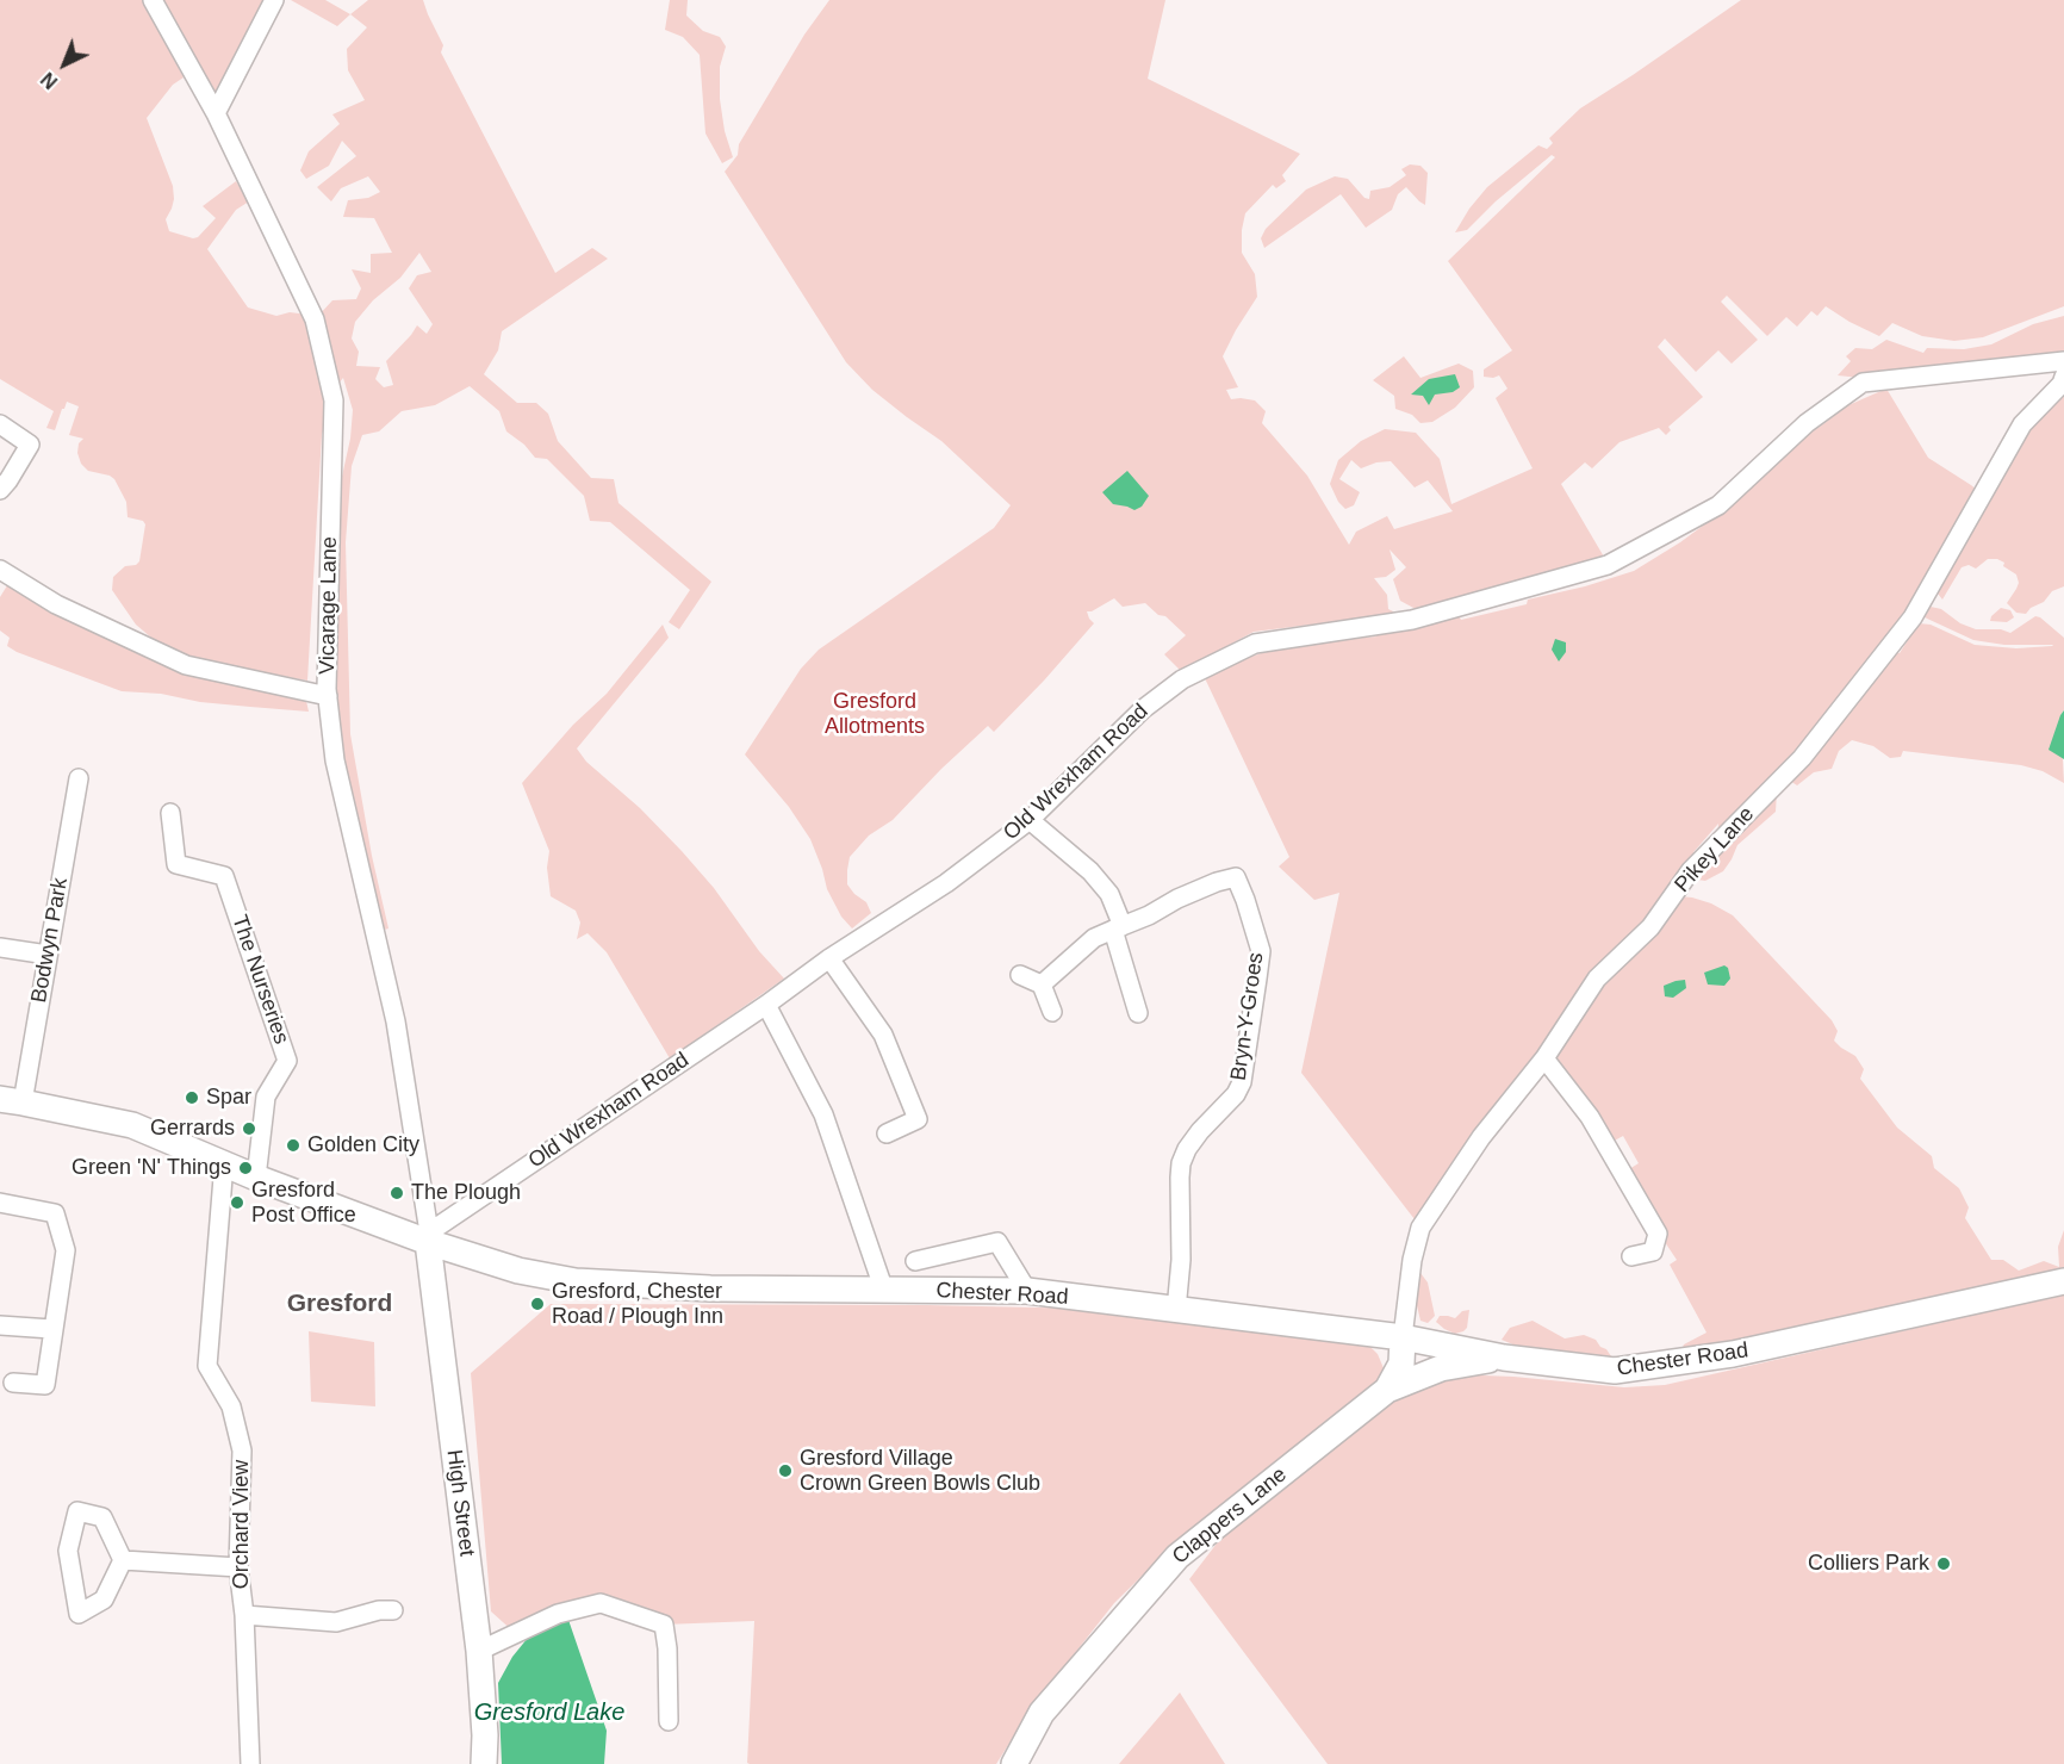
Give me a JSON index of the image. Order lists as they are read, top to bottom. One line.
{"streets":{"main road":["Chester Road","High Street","Clappers Lane"],"street":["Vicarage Lane","Old Wrexham Road","Pikey Lane","Bodwyn Park","The Nurseries","Bryn-Y-Groes","Orchard View"]},"crossings":[["Vicarage Lane","Old Wrexham Road"],["Vicarage Lane","Chester Road"],["Vicarage Lane","High Street"],["Old Wrexham Road","Chester Road"],["Old Wrexham Road","High Street"],["Pikey Lane","Chester Road"],["Pikey Lane","Clappers Lane"],["Bodwyn Park","Chester Road"],["The Nurseries","Chester Road"],["Bryn-Y-Groes","Chester Road"],["Chester Road","High Street"],["Chester Road","Clappers Lane"],["Chester Road","Orchard View"]],"districts":["Gresford"],"water":["Gresford Lake"],"parks":["Gresford Allotments"],"places":["Spar","Gerrards","Golden City","Green 'N' Things","The Plough","Gresford Post Office","Gresford, Chester Road / Plough Inn","Gresford Village Crown Green Bowls Club","Colliers Park"],"north":"bottom left"}
